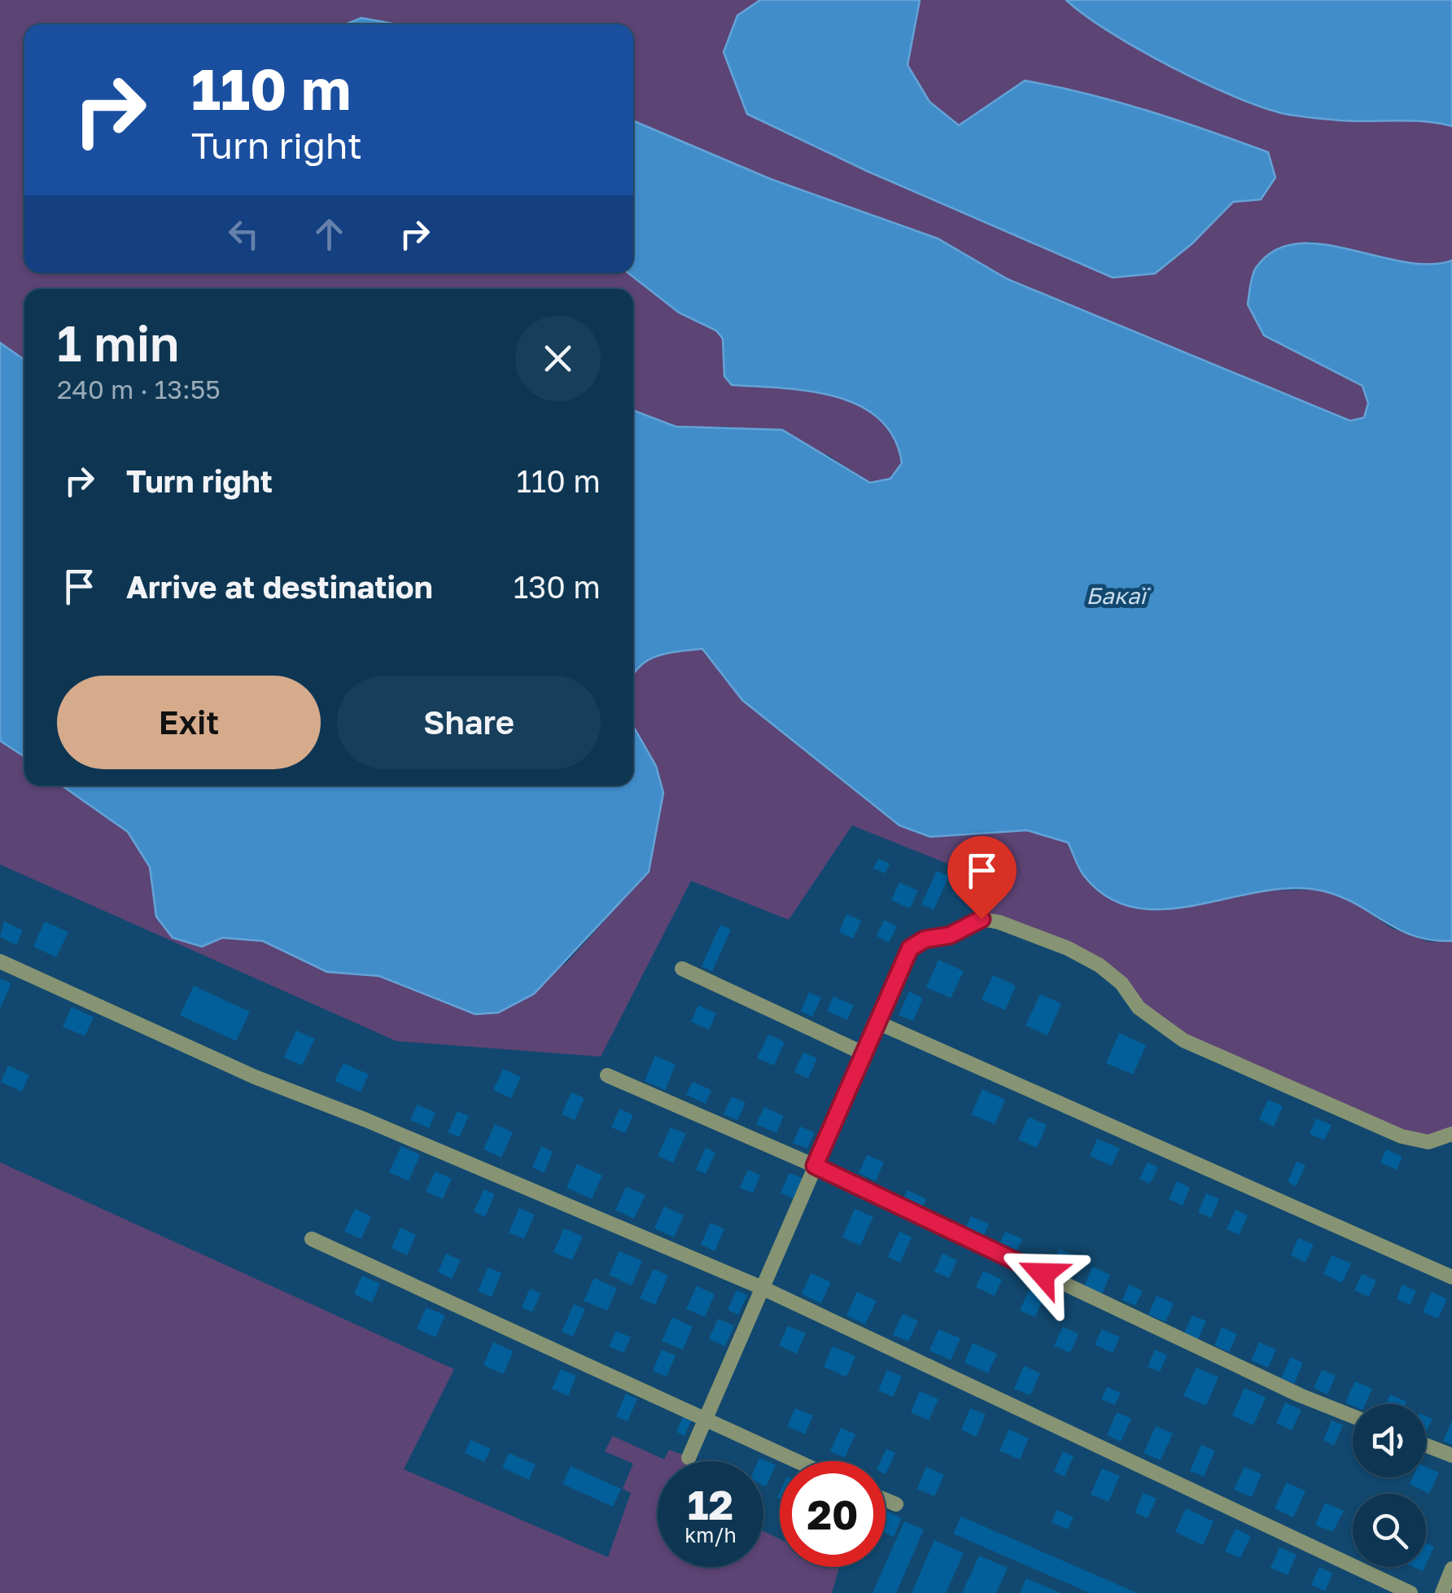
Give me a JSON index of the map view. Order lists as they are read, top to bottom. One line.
{"water":["Бакаї"],"page":{"turn":["110 m","Turn right"],"heading":["1 min","240 m · 13:55"],"list":[{"name":"Turn right","value":"110 m"},{"name":"Arrive at destination","value":"130 m"}],"buttons":["Exit","Share"],"speed":"12 km/h","limit":"20"}}
